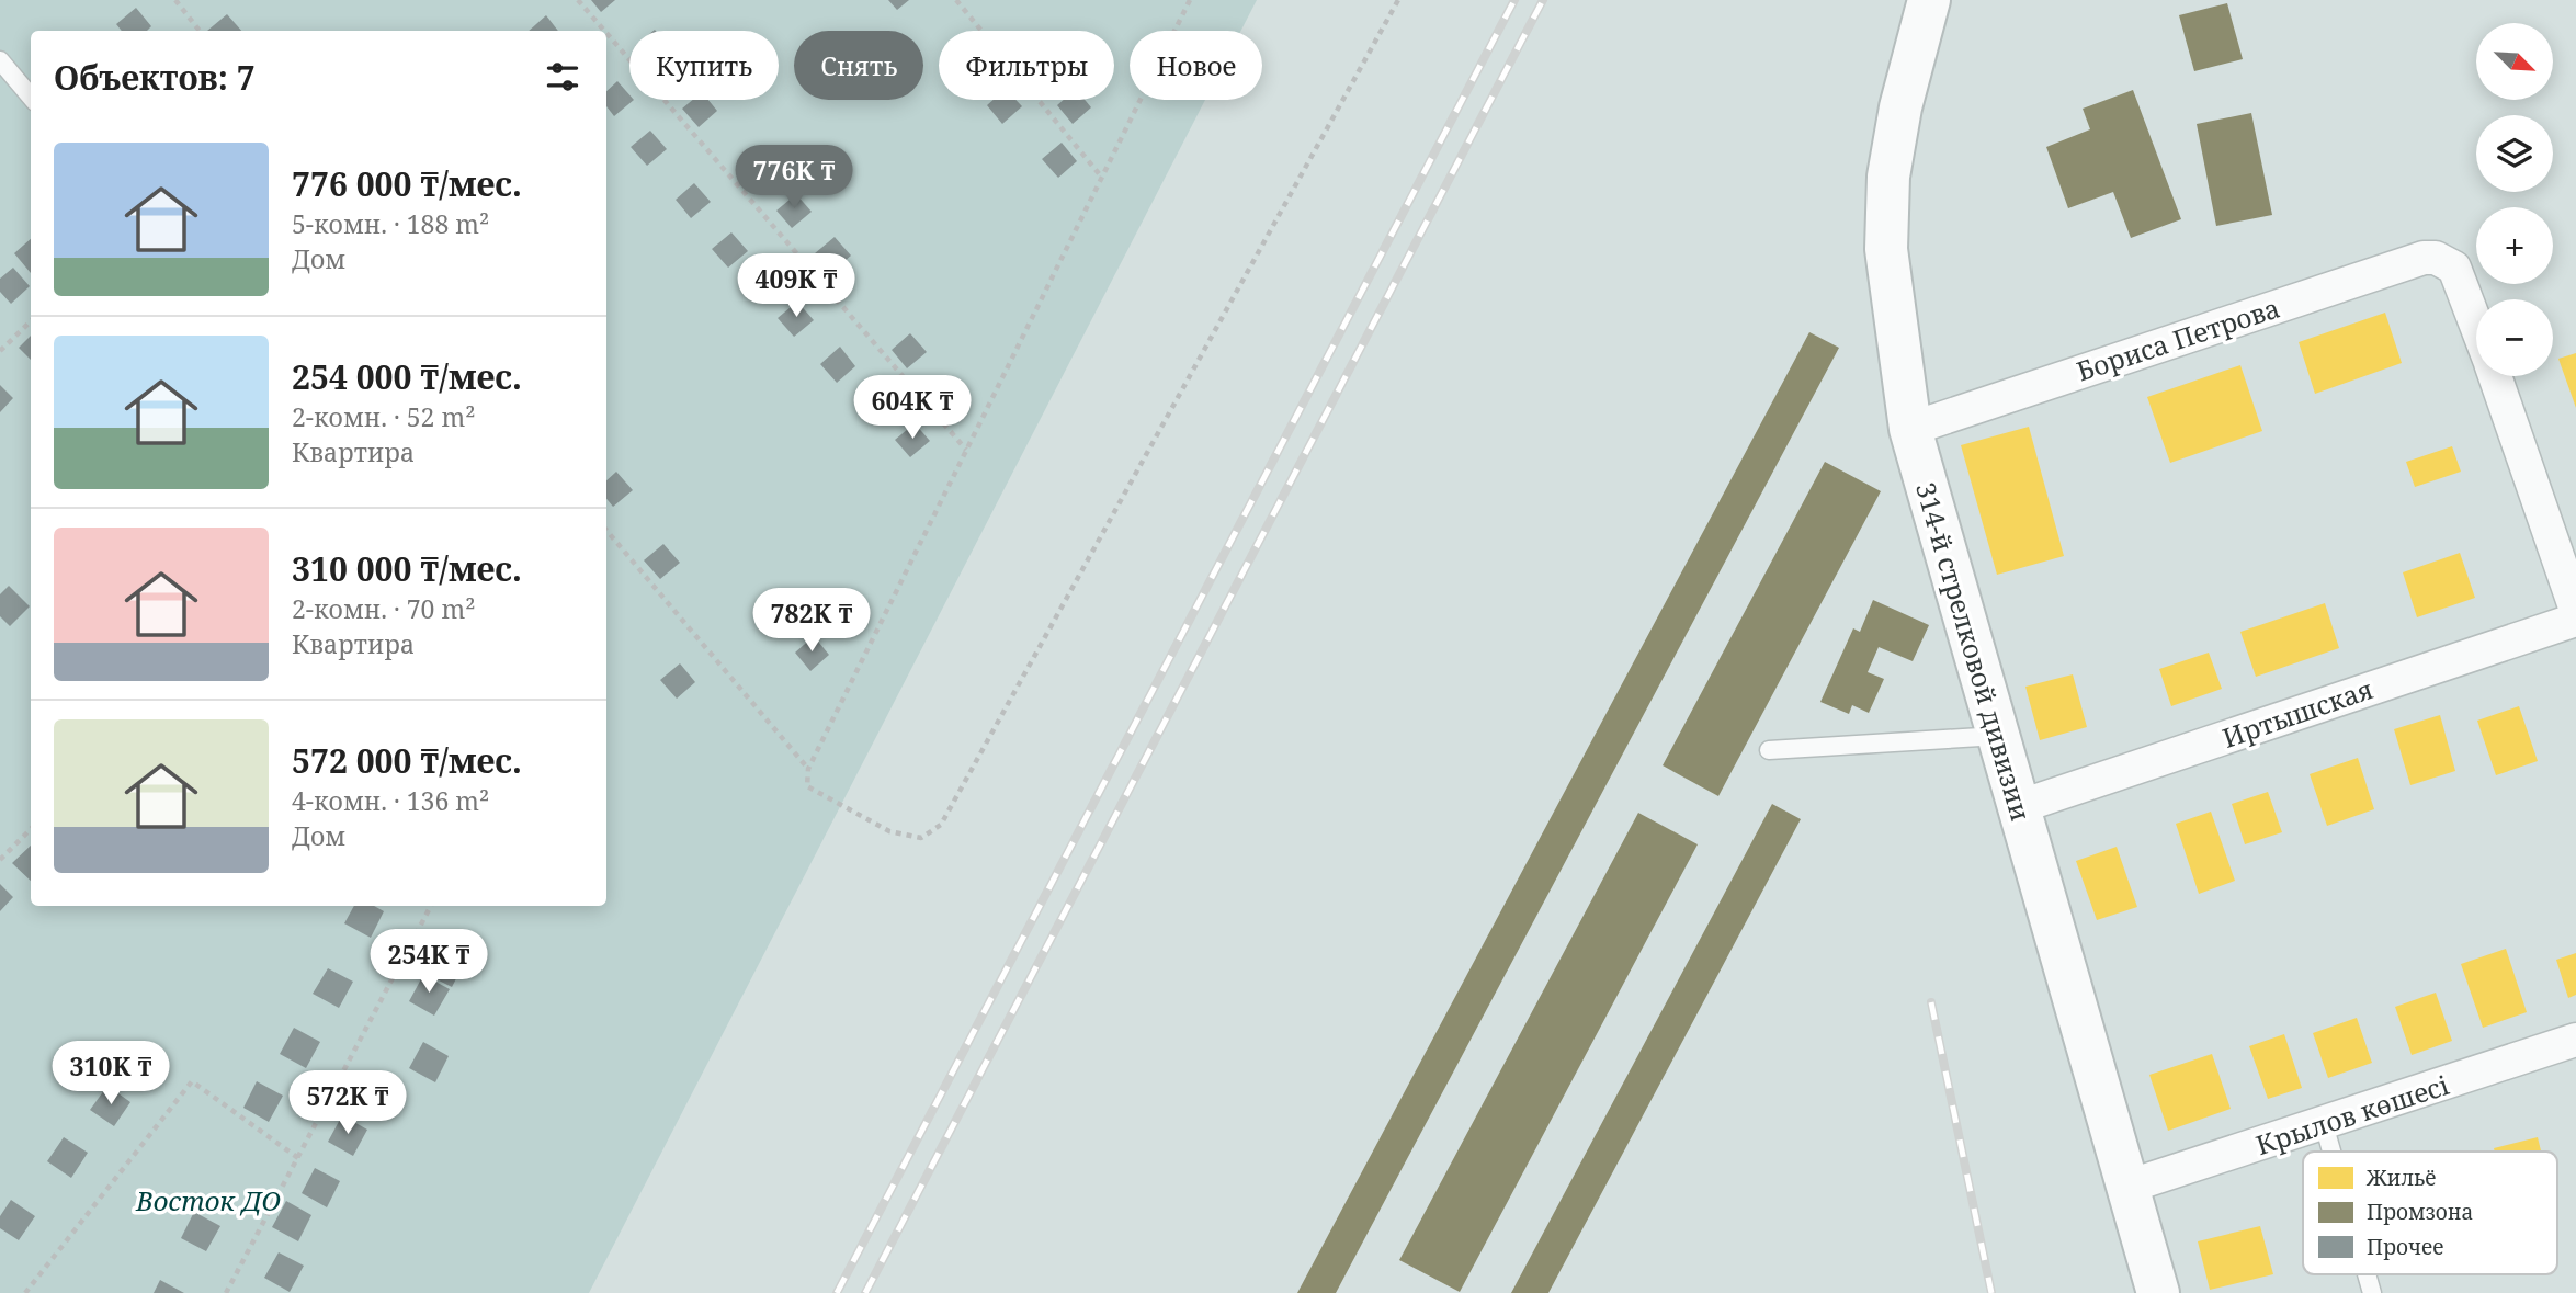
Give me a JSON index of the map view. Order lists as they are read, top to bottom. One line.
{"streets":{"street":["Бориса Петрова","314-й стрелковой дивизии","Иртышская","Крылов көшесі"]},"crossings":[["Бориса Петрова","314-й стрелковой дивизии"],["314-й стрелковой дивизии","Иртышская"],["314-й стрелковой дивизии","Крылов көшесі"]],"parks":["Восток ДО"],"legend":["Жильё","Промзона","Прочее"],"north":"bottom right","page":{"map_buttons":["+","−"],"chip":["Купить","Снять","Фильтры","Новое"],"heading":"Объектов: 7","list":[{"name":"776 000 ₸/мес.","note":"5-комн. · 188 m² · Дом"},{"name":"254 000 ₸/мес.","note":"2-комн. · 52 m² · Квартира"},{"name":"310 000 ₸/мес.","note":"2-комн. · 70 m² · Квартира"},{"name":"572 000 ₸/мес.","note":"4-комн. · 136 m² · Дом"}],"price":["776K ₸","409K ₸","604K ₸","782K ₸","254K ₸","310K ₸","572K ₸"]}}
